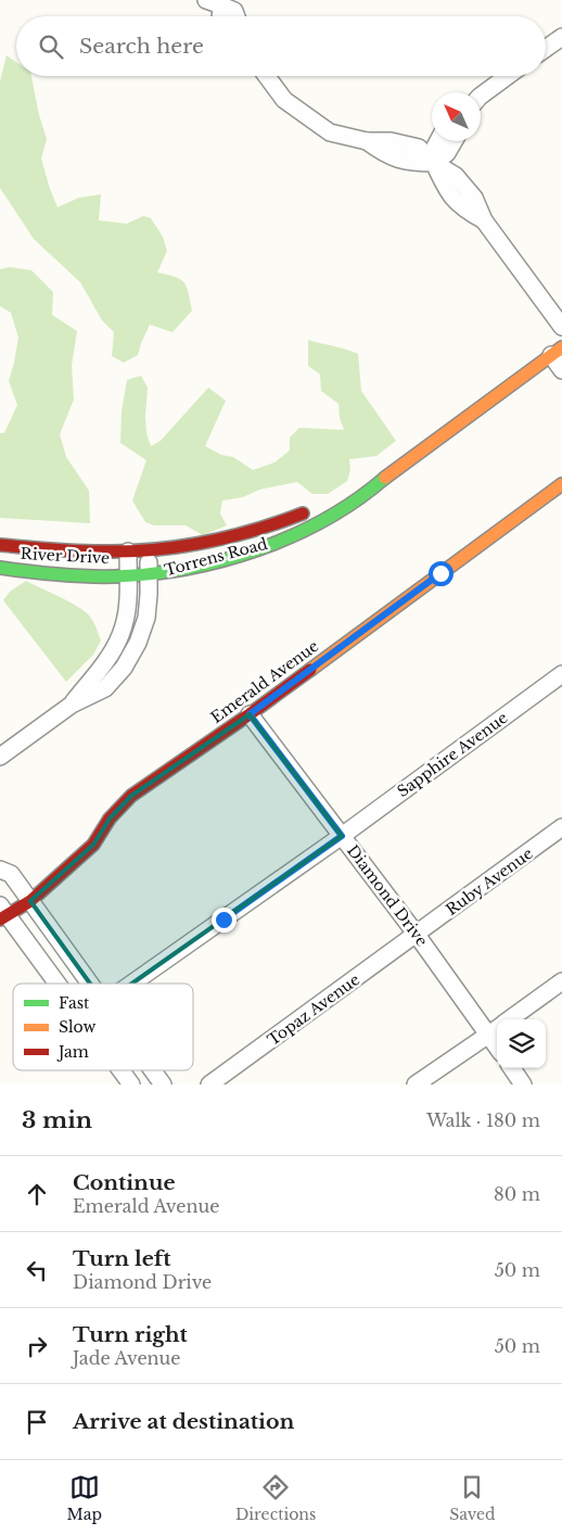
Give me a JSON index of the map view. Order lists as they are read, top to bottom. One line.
{"streets":{"main road":["River Drive","Torrens Road","Emerald Avenue"],"street":["Sapphire Avenue","Ruby Avenue","Diamond Drive","Topaz Avenue"]},"crossings":[["River Drive","Torrens Road"],["Emerald Avenue","Diamond Drive"],["Sapphire Avenue","Diamond Drive"],["Ruby Avenue","Diamond Drive"],["Ruby Avenue","Topaz Avenue"],["Diamond Drive","Topaz Avenue"]],"legend":["Fast","Slow","Jam"],"north":"top left","page":{"search":"Search here","heading":["3 min","Walk · 180 m"],"list":[["Continue","Emerald Avenue","80 m"],["Turn left","Diamond Drive","50 m"],["Turn right","Jade Avenue","50 m"],"Arrive at destination"],"nav":["Map","Directions","Saved"]}}
